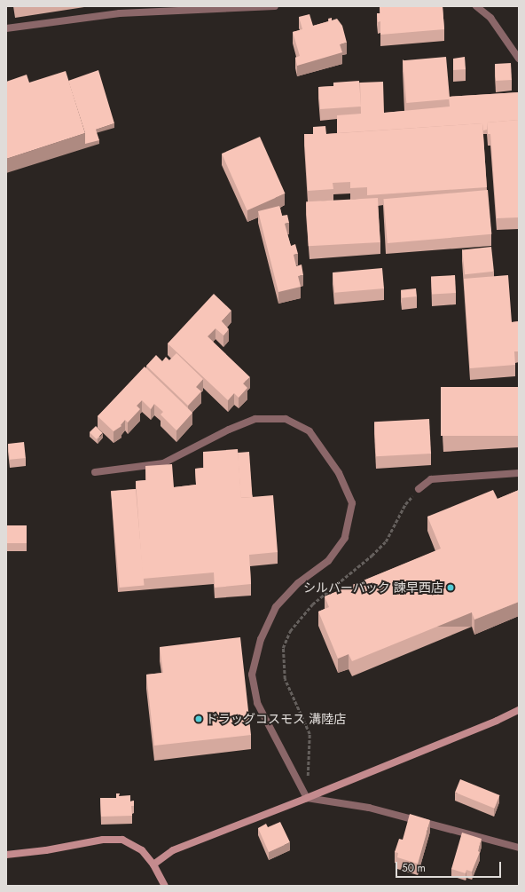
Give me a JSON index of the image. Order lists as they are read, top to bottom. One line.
{"places":["シルバーバック 諫早西店","ドラッグコスモス 溝陸店"],"scale_bar":"50 m"}
